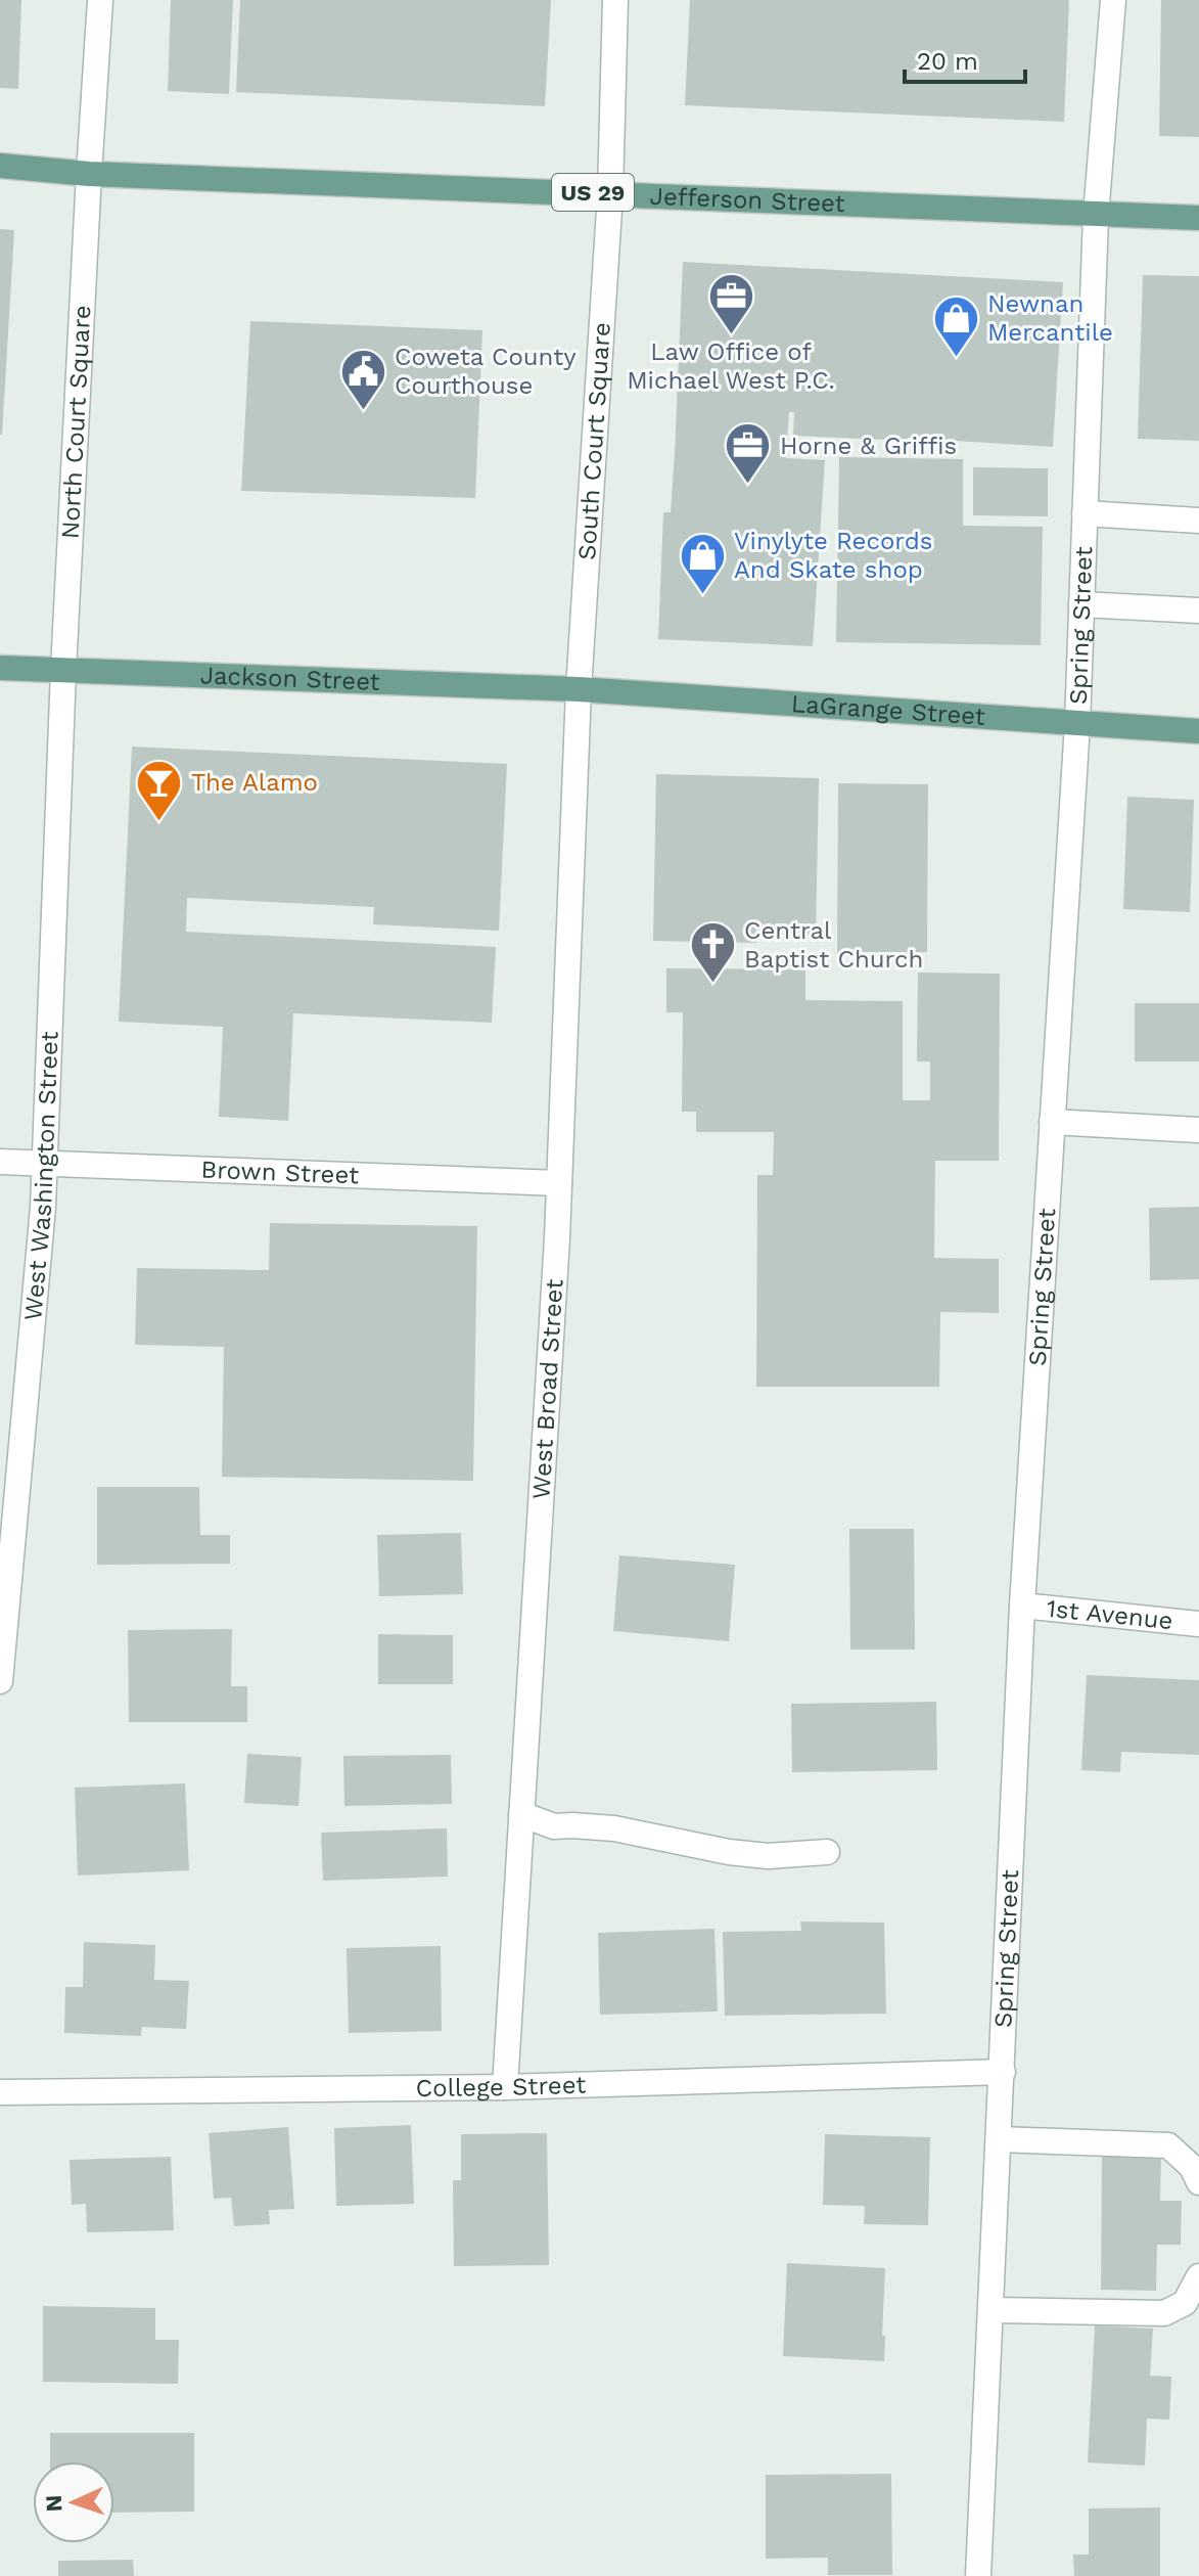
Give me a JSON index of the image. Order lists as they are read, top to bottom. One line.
{"streets":{"main road":["US 29","Jefferson Street","Jackson Street","LaGrange Street"],"street":["North Court Square","South Court Square","Spring Street","Brown Street","West Washington Street","West Broad Street","1st Avenue","College Street"]},"crossings":[["Jefferson Street","North Court Square"],["Jefferson Street","South Court Square"],["Jefferson Street","Spring Street"],["North Court Square","Jackson Street"],["North Court Square","West Washington Street"],["South Court Square","Jackson Street"],["South Court Square","LaGrange Street"],["South Court Square","West Broad Street"],["Spring Street","LaGrange Street"],["Spring Street","1st Avenue"],["Spring Street","College Street"],["Jackson Street","LaGrange Street"],["Jackson Street","West Washington Street"],["Jackson Street","West Broad Street"],["LaGrange Street","West Broad Street"],["Brown Street","West Washington Street"],["Brown Street","West Broad Street"],["West Broad Street","College Street"]],"places":{"office":["Law Office of Michael West P.C.","Horne & Griffis"],"shop":["Newnan Mercantile","Vinylyte Records And Skate shop"],"public building":["Coweta County Courthouse"],"bar":["The Alamo"],"church":["Central Baptist Church"]},"scale_bar":"20 m","north":"left"}
